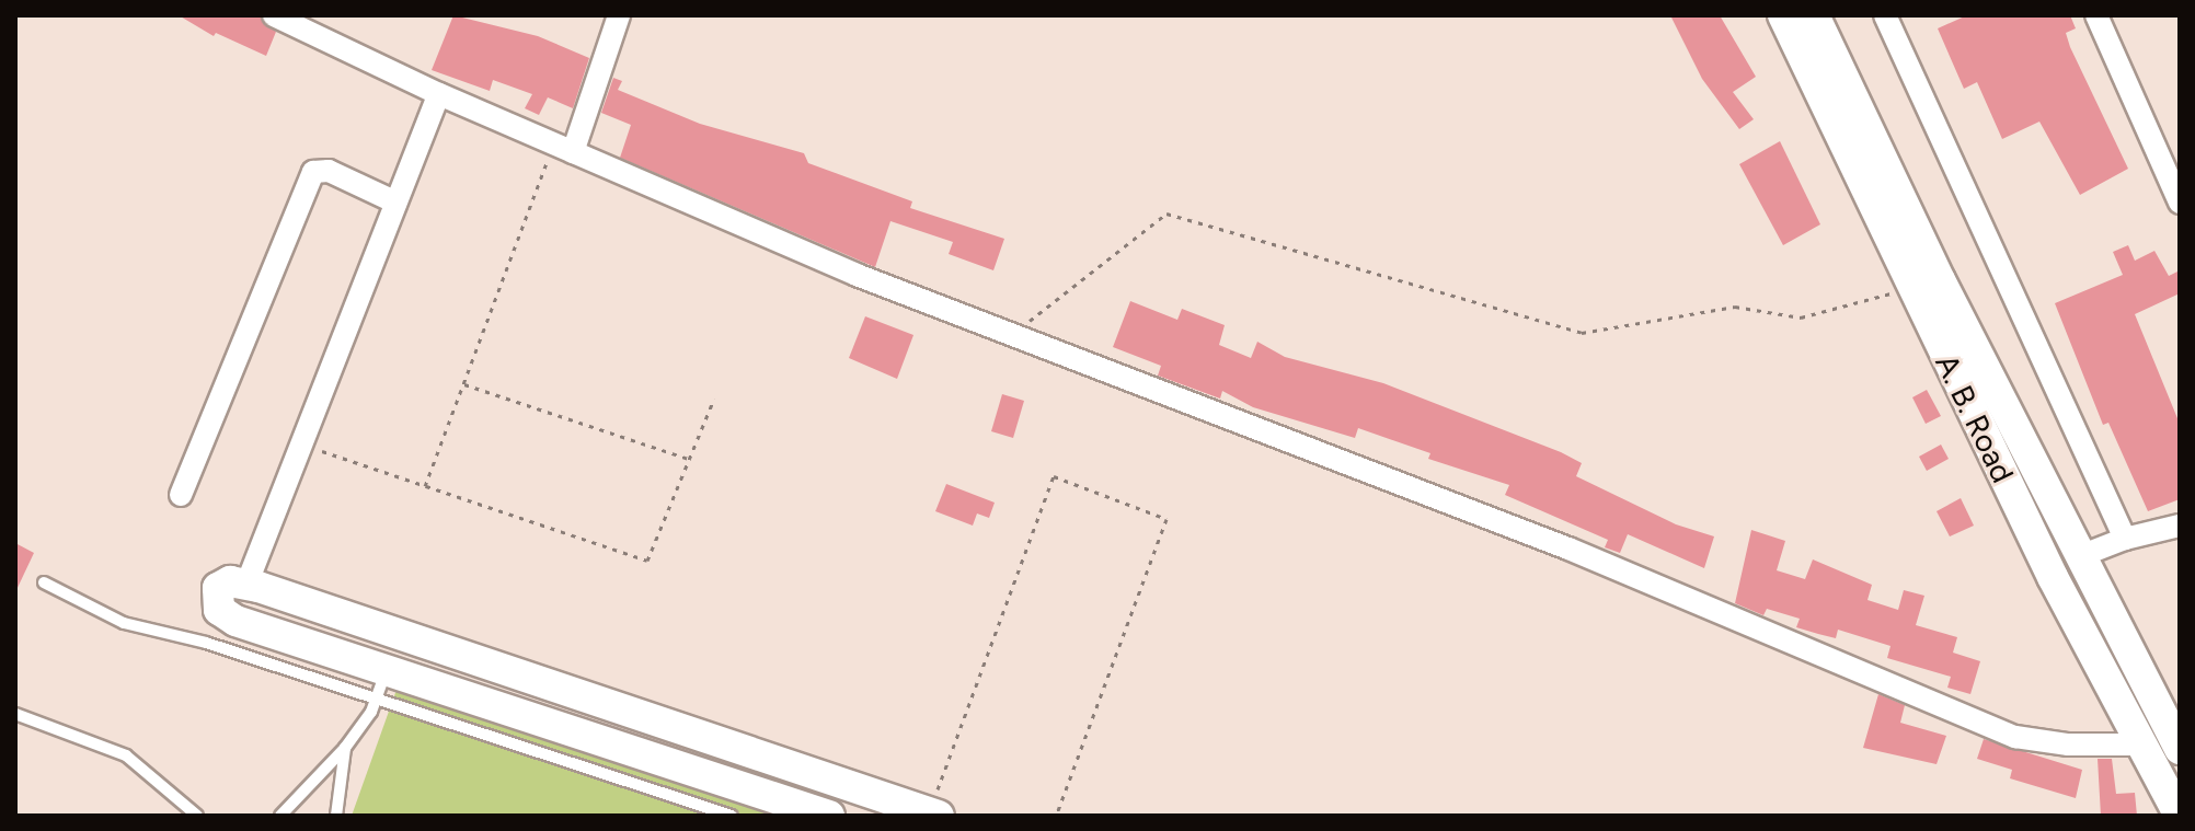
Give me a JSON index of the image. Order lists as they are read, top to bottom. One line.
{"streets":{"main road":["A. B. Road"]}}
